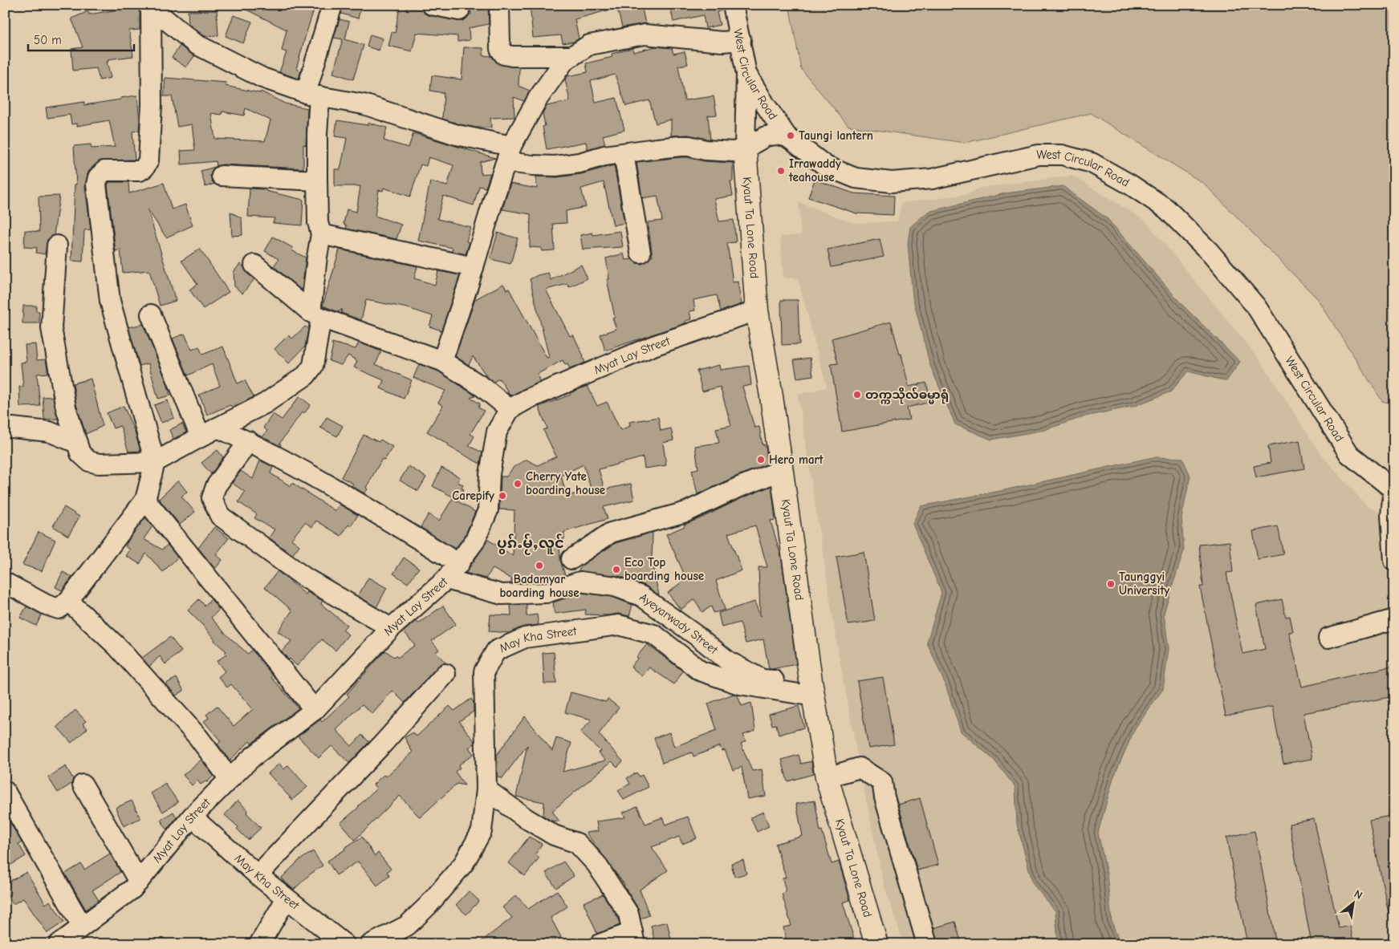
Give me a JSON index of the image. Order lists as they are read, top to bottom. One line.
{"streets":{"main road":["Kyaut Ta Lone Road"],"street":["West Circular Road","Myat Lay Street","Ayeyarwady Street","May Kha Street"]},"crossings":[["Kyaut Ta Lone Road","Myat Lay Street"],["Kyaut Ta Lone Road","Ayeyarwady Street"],["Kyaut Ta Lone Road","May Kha Street"],["Myat Lay Street","Ayeyarwady Street"],["Myat Lay Street","May Kha Street"],["Ayeyarwady Street","May Kha Street"]],"districts":["ပွၵ်ႉမႂ်ႇလူင်"],"places":["Taungi lantern","Irrawaddy teahouse","တက္ကသိုလ်ဓမ္မာရုံ","Hero mart","Cherry Yate boarding house","Carepify","Badamyar boarding house","Eco Top boarding house","Taunggyi University"],"scale_bar":"50 m","north":"top right"}
